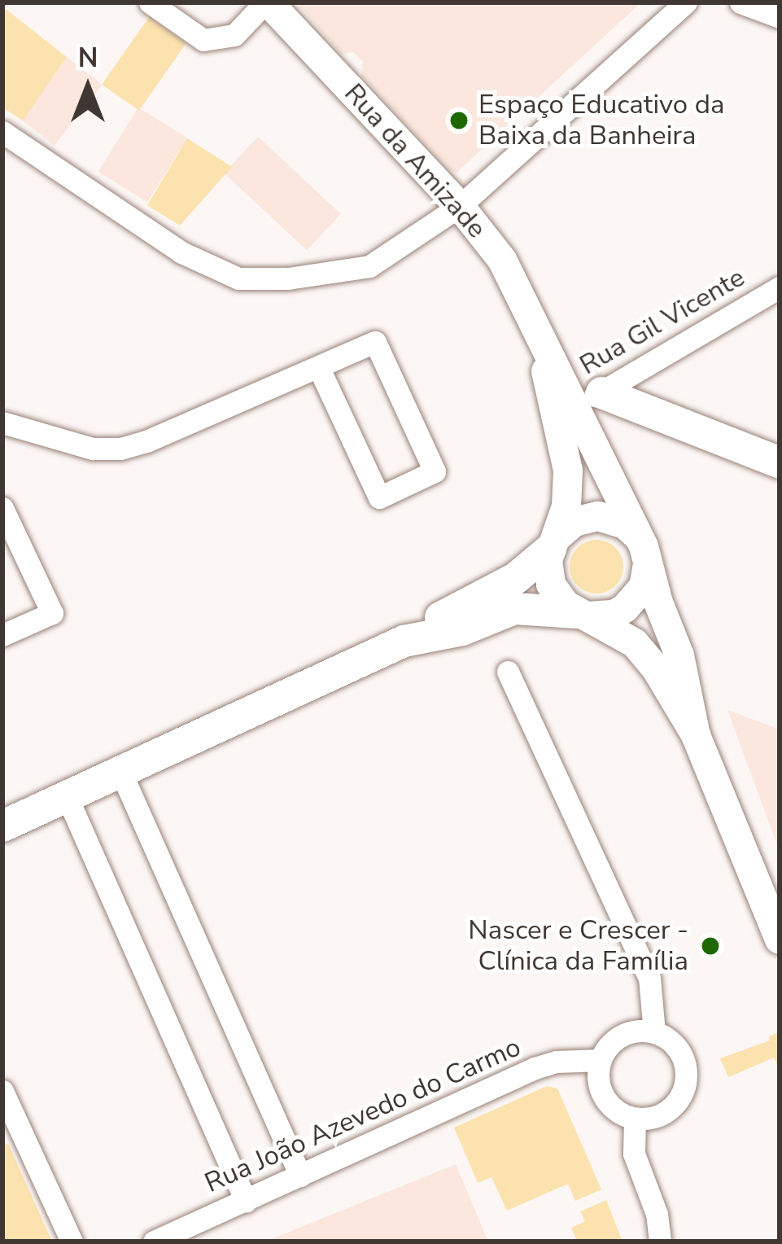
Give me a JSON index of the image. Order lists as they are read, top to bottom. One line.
{"streets":{"street":["Rua da Amizade","Rua Gil Vicente","Rua João Azevedo do Carmo"]},"crossings":[["Rua da Amizade","Rua Gil Vicente"]],"places":["Espaço Educativo da Baixa da Banheira","Nascer e Crescer - Clínica da Família"],"north":"top"}
